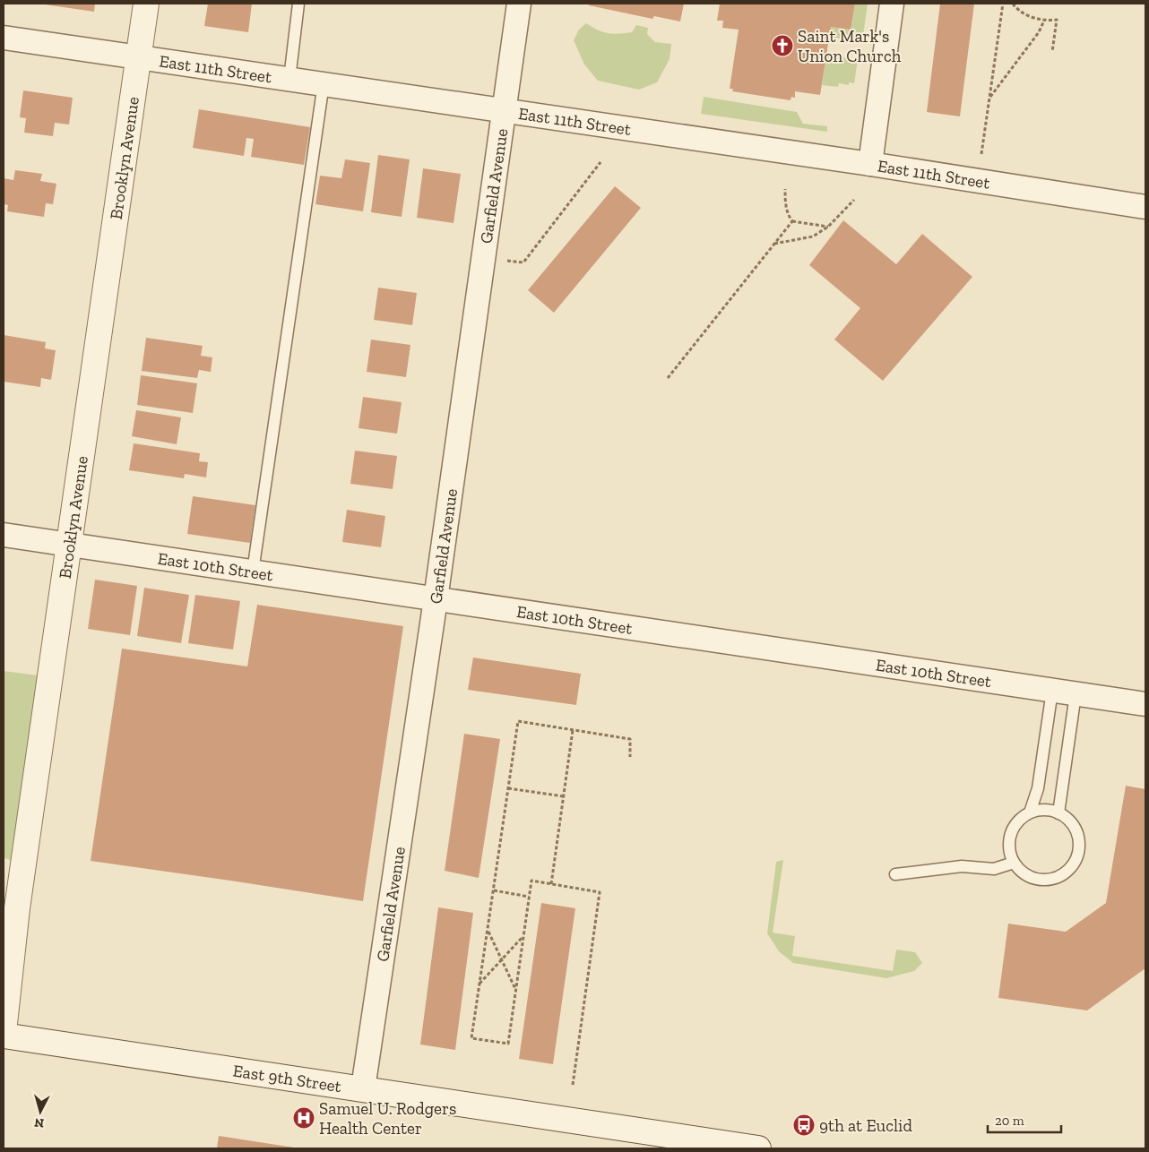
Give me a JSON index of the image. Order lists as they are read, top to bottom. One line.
{"streets":{"street":["East 11th Street","Brooklyn Avenue","Garfield Avenue","East 10th Street","East 9th Street"]},"crossings":[["East 11th Street","Brooklyn Avenue"],["East 11th Street","Garfield Avenue"],["Brooklyn Avenue","East 10th Street"],["Garfield Avenue","East 10th Street"],["Garfield Avenue","East 9th Street"]],"places":{"church":["Saint Mark's Union Church"],"hospital":["Samuel U. Rodgers Health Center"],"bus stop":["9th at Euclid"]},"scale_bar":"20 m","north":"bottom"}
